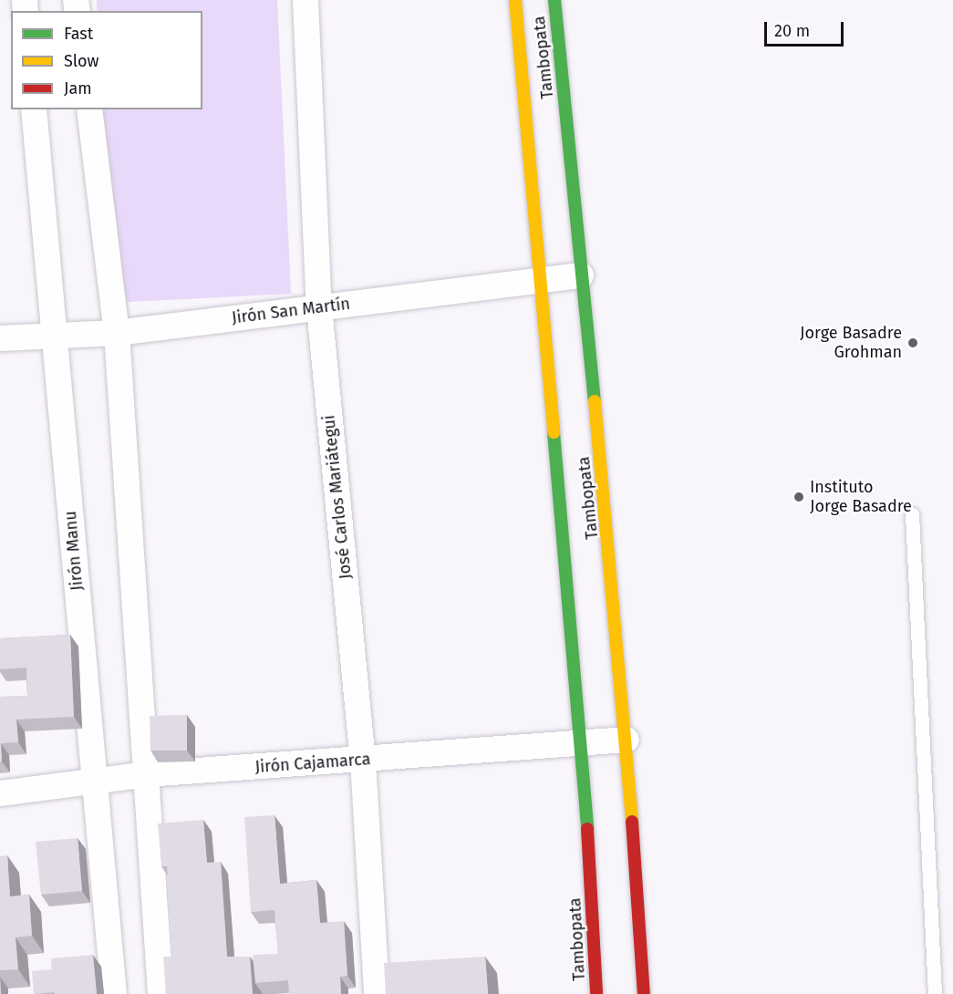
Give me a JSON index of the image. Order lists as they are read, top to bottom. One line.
{"streets":{"main road":["Tambopata"],"street":["Jirón San Martín","José Carlos Mariátegui","Jirón Manu","Jirón Cajamarca"]},"crossings":[["Tambopata","Jirón San Martín"],["Tambopata","Jirón Cajamarca"],["Jirón San Martín","José Carlos Mariátegui"],["Jirón San Martín","Jirón Manu"],["José Carlos Mariátegui","Jirón Cajamarca"],["Jirón Manu","Jirón Cajamarca"]],"places":["Jorge Basadre Grohman","Instituto Jorge Basadre"],"legend":["Fast","Slow","Jam"],"scale_bar":"20 m"}
